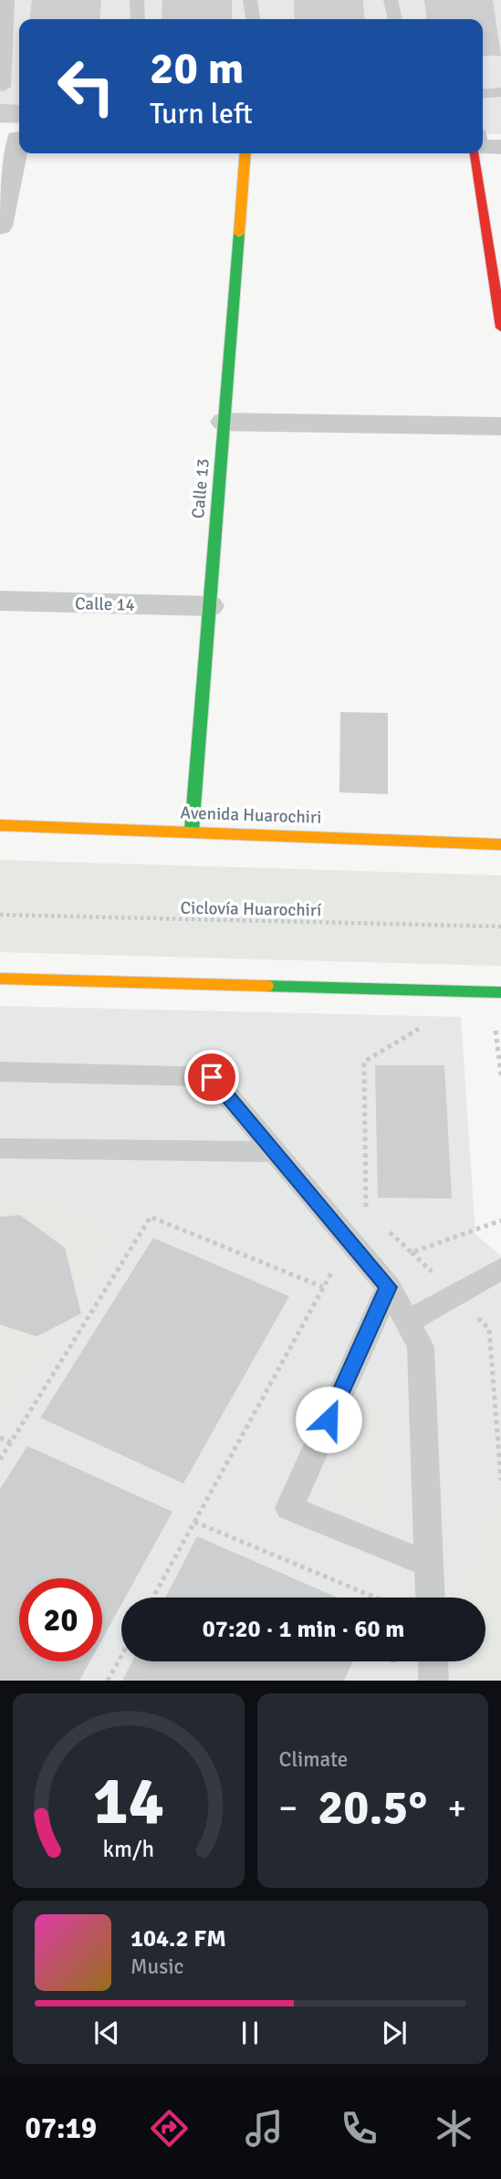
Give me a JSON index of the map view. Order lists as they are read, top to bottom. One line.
{"streets":{"street":["Calle 13","Calle 14","Avenida Huarochiri"],"path":["Ciclovía Huarochirí"]},"crossings":[["Calle 13","Calle 14"],["Calle 13","Avenida Huarochiri"]],"page":{"turn":["20 m","Turn left"],"limit":"20","trip":"07:20 · 1 min · 60 m","tile":"Climate","heat":["−","20.5°","+"],"song":["104.2 FM","Music"],"tabs":"07:19","gauge":["14","km/h"]}}
